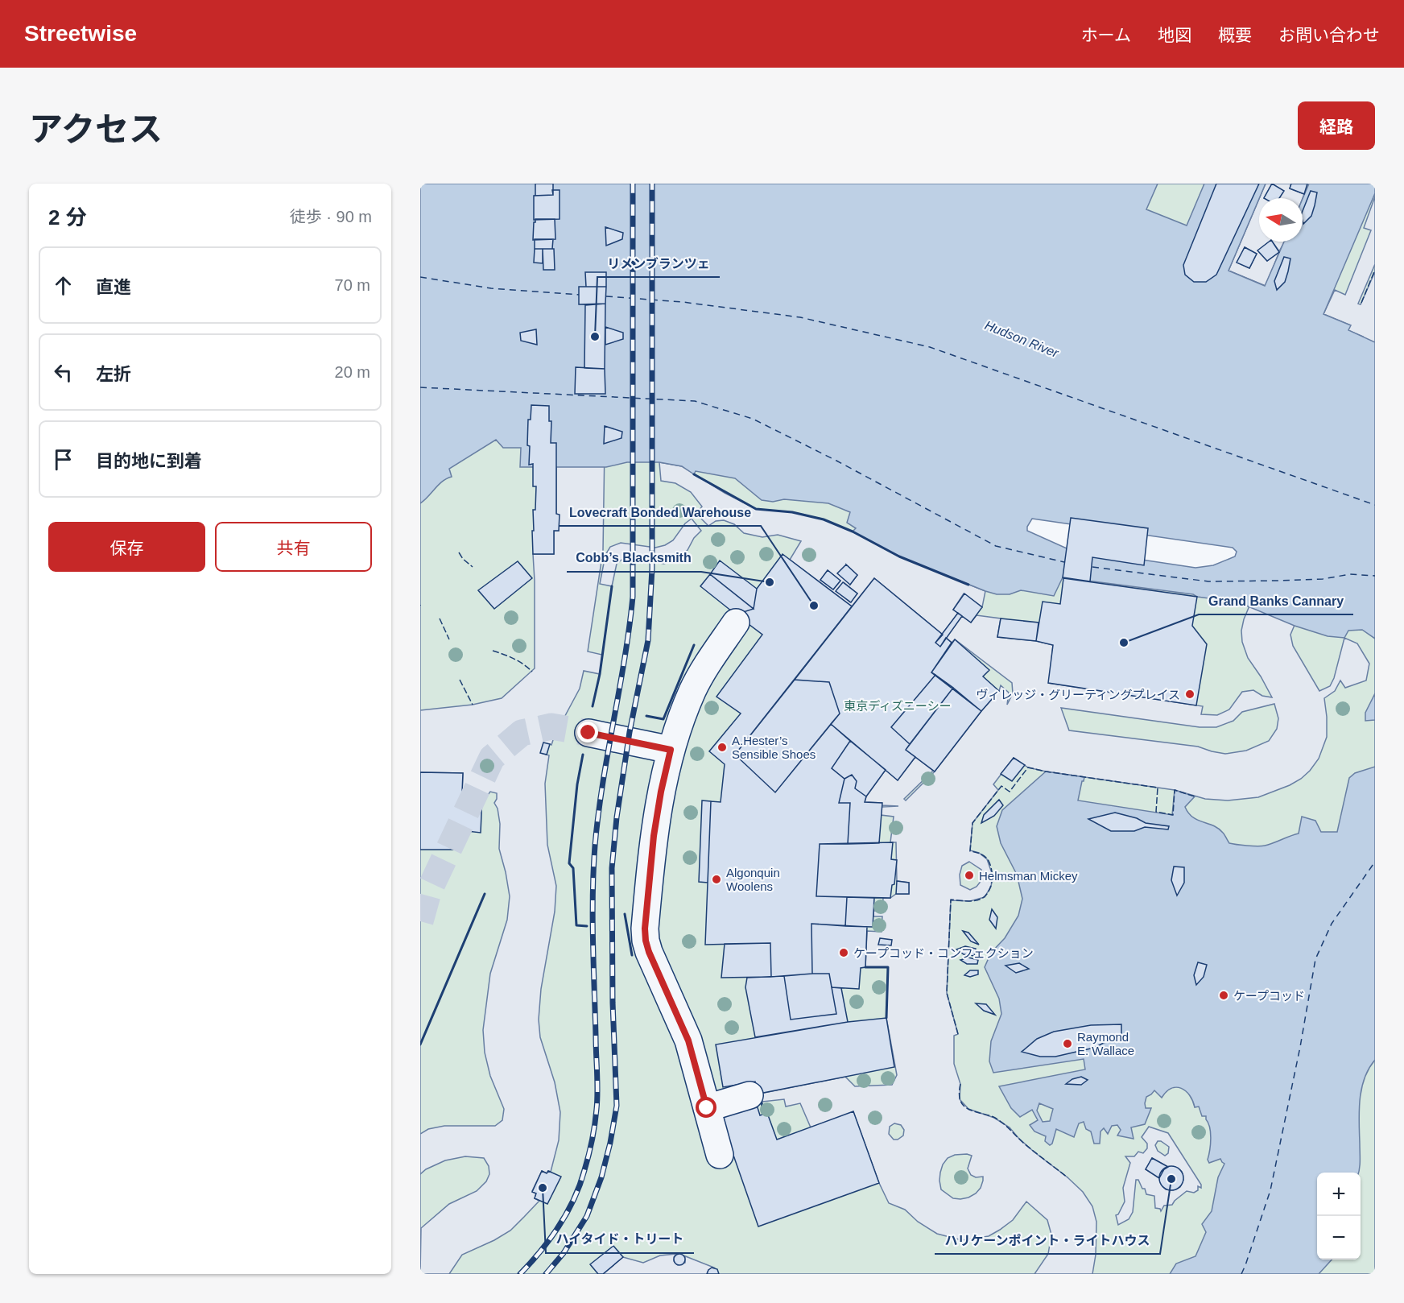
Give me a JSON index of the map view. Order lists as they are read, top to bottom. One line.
{"water":["Hudson River"],"parks":["東京ディズニーシー"],"places":["リメンブランツェ","Cobb’s Blacksmith","Lovecraft Bonded Warehouse","Grand Banks Cannary","ヴィレッジ・グリーティングプレイス","A.Hester’s Sensible Shoes","Helmsman Mickey","Algonquin Woolens","ケープコッド・コンフェクション","ケープコッド","Raymond E. Wallace","ハリケーンポイント・ライトハウス","ハイタイド・トリート"],"north":"left","page":{"header":"Streetwise","nav":["ホーム","地図","概要","お問い合わせ"],"title":"アクセス","buttons":["経路",["保存","共有"]],"heading":["2 分","徒歩 · 90 m"],"list":[["直進","70 m"],["左折","20 m"],"目的地に到着"],"map_buttons":["+","−"]}}
